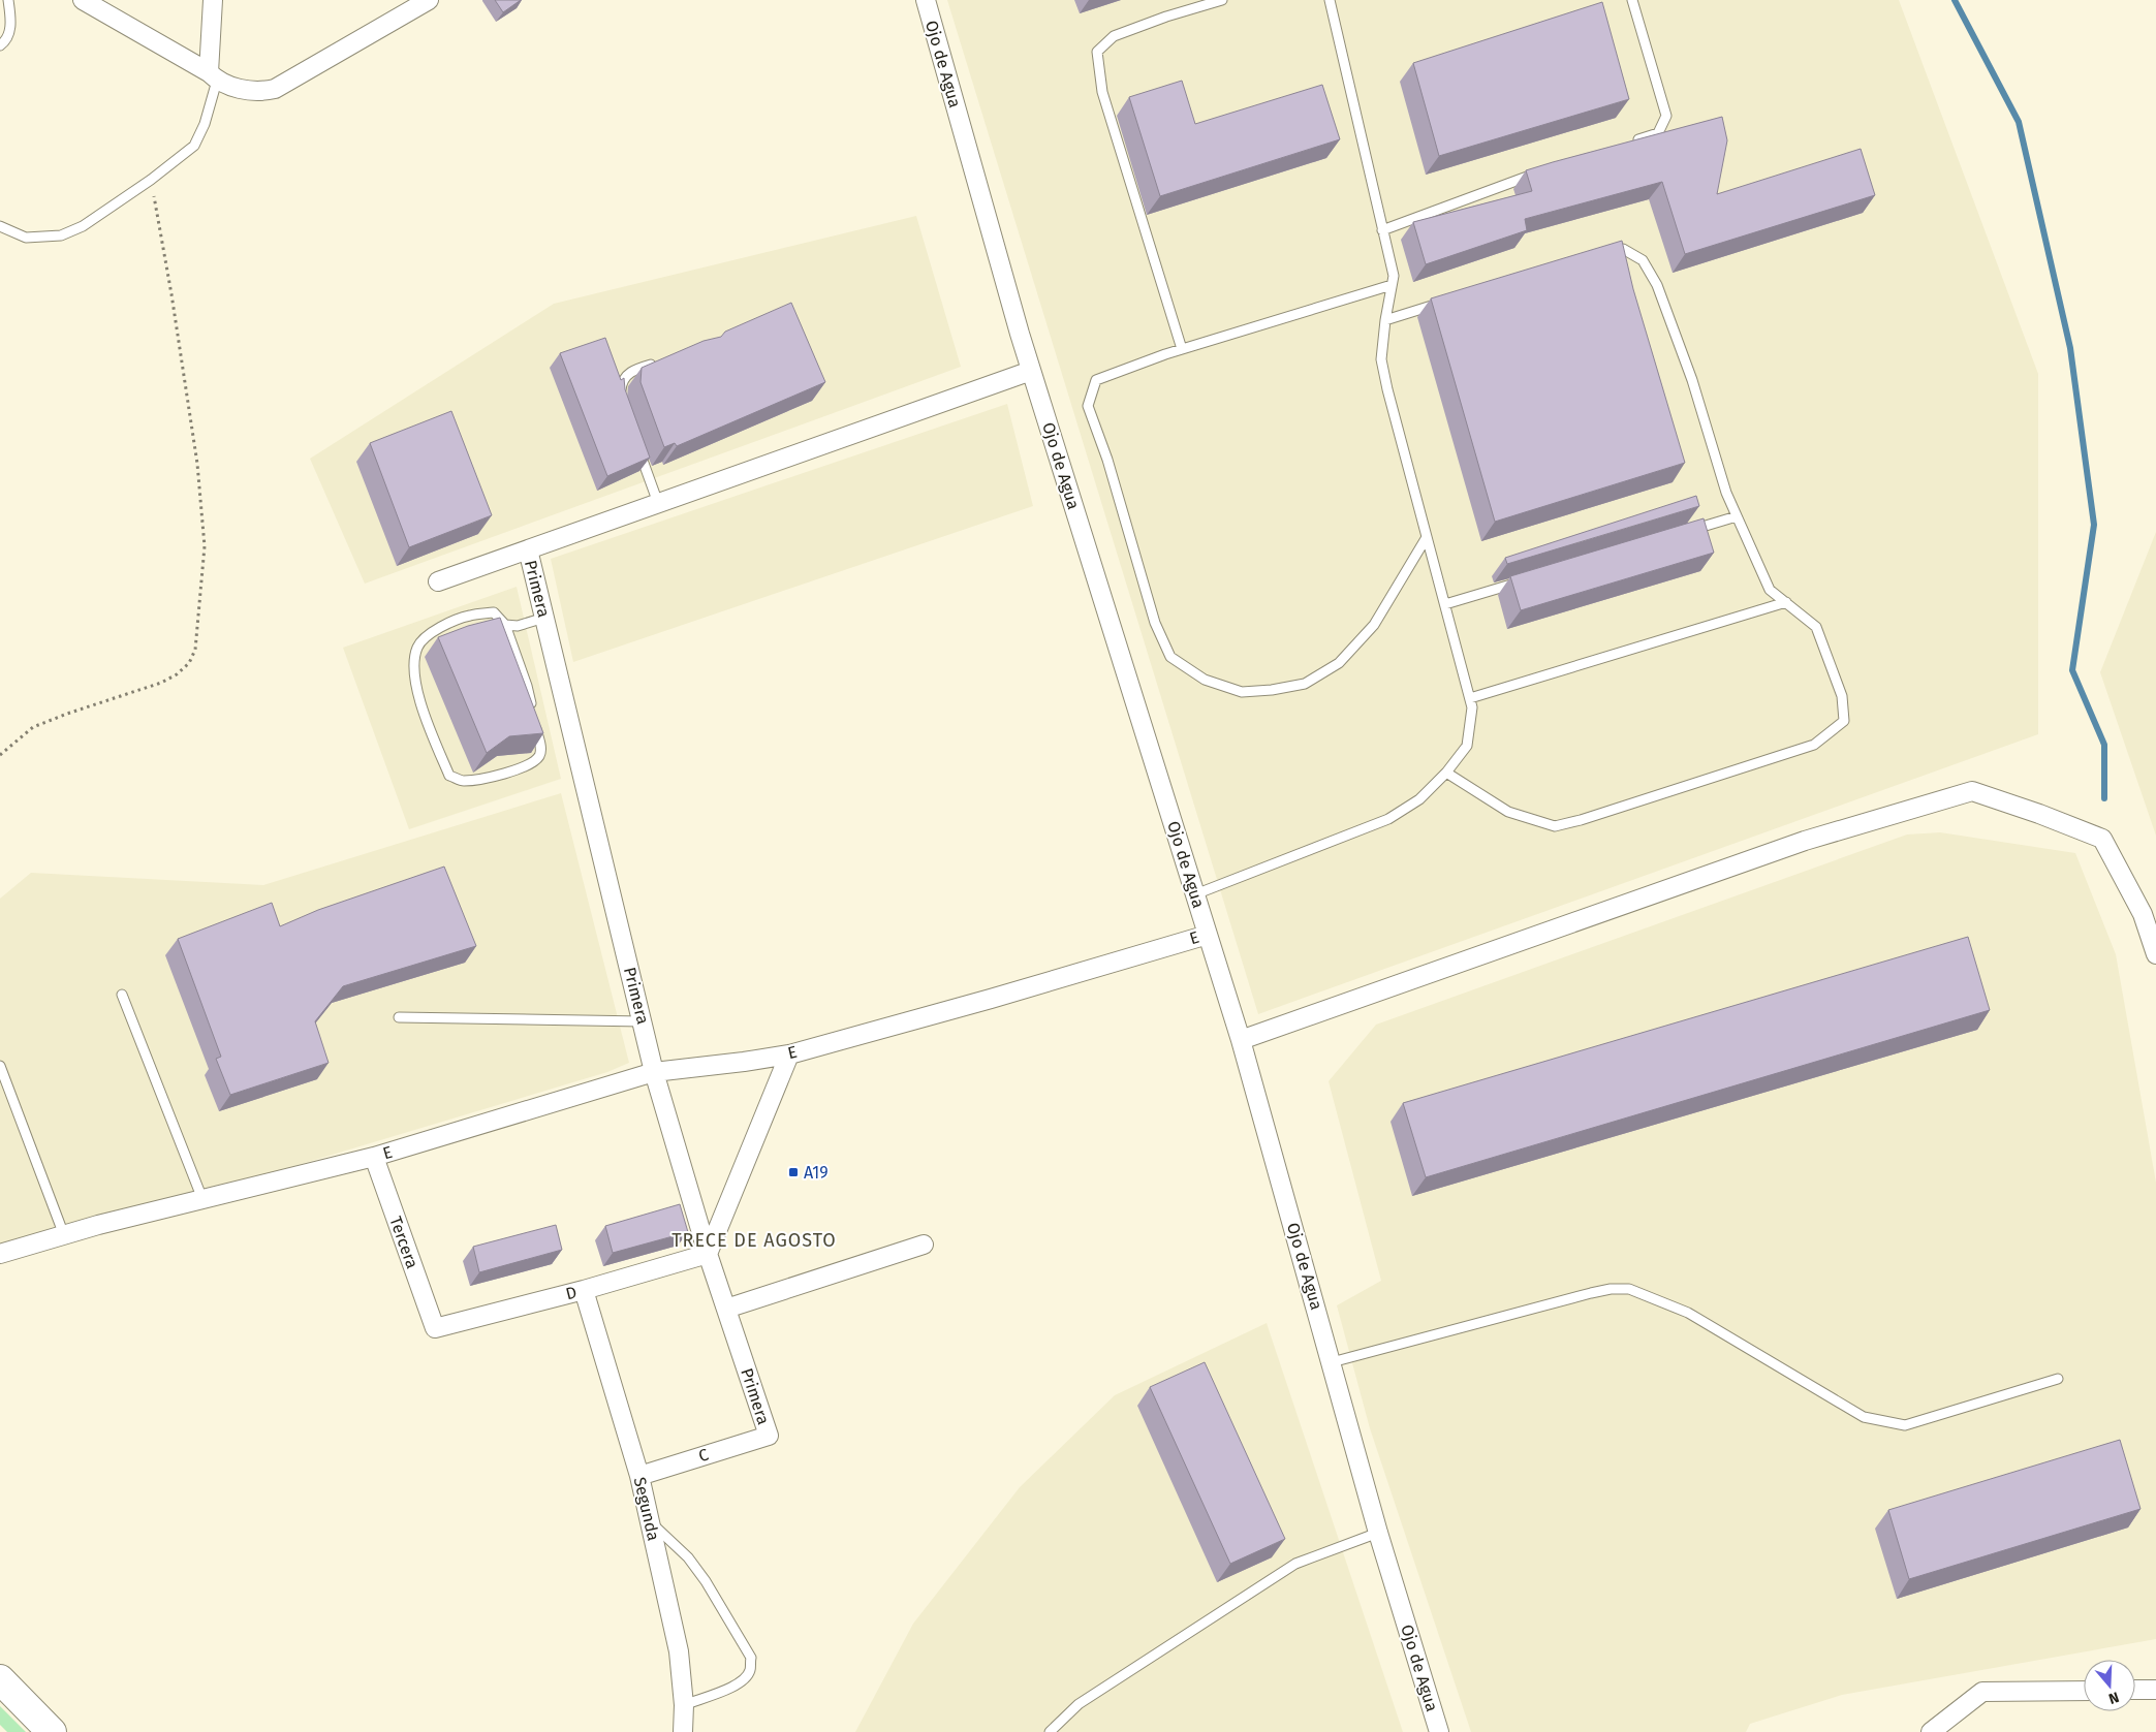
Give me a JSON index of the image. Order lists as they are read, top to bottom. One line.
{"streets":{"street":["Ojo de Agua","Primera","E","Tercera","D","C","Segunda"]},"crossings":[["Ojo de Agua","E"],["Primera","E"],["Primera","D"],["Primera","C"],["E","Tercera"],["Tercera","D"],["D","Segunda"],["C","Segunda"]],"districts":["TRECE DE AGOSTO"],"places":{"transit":["A19"]},"north":"bottom"}
